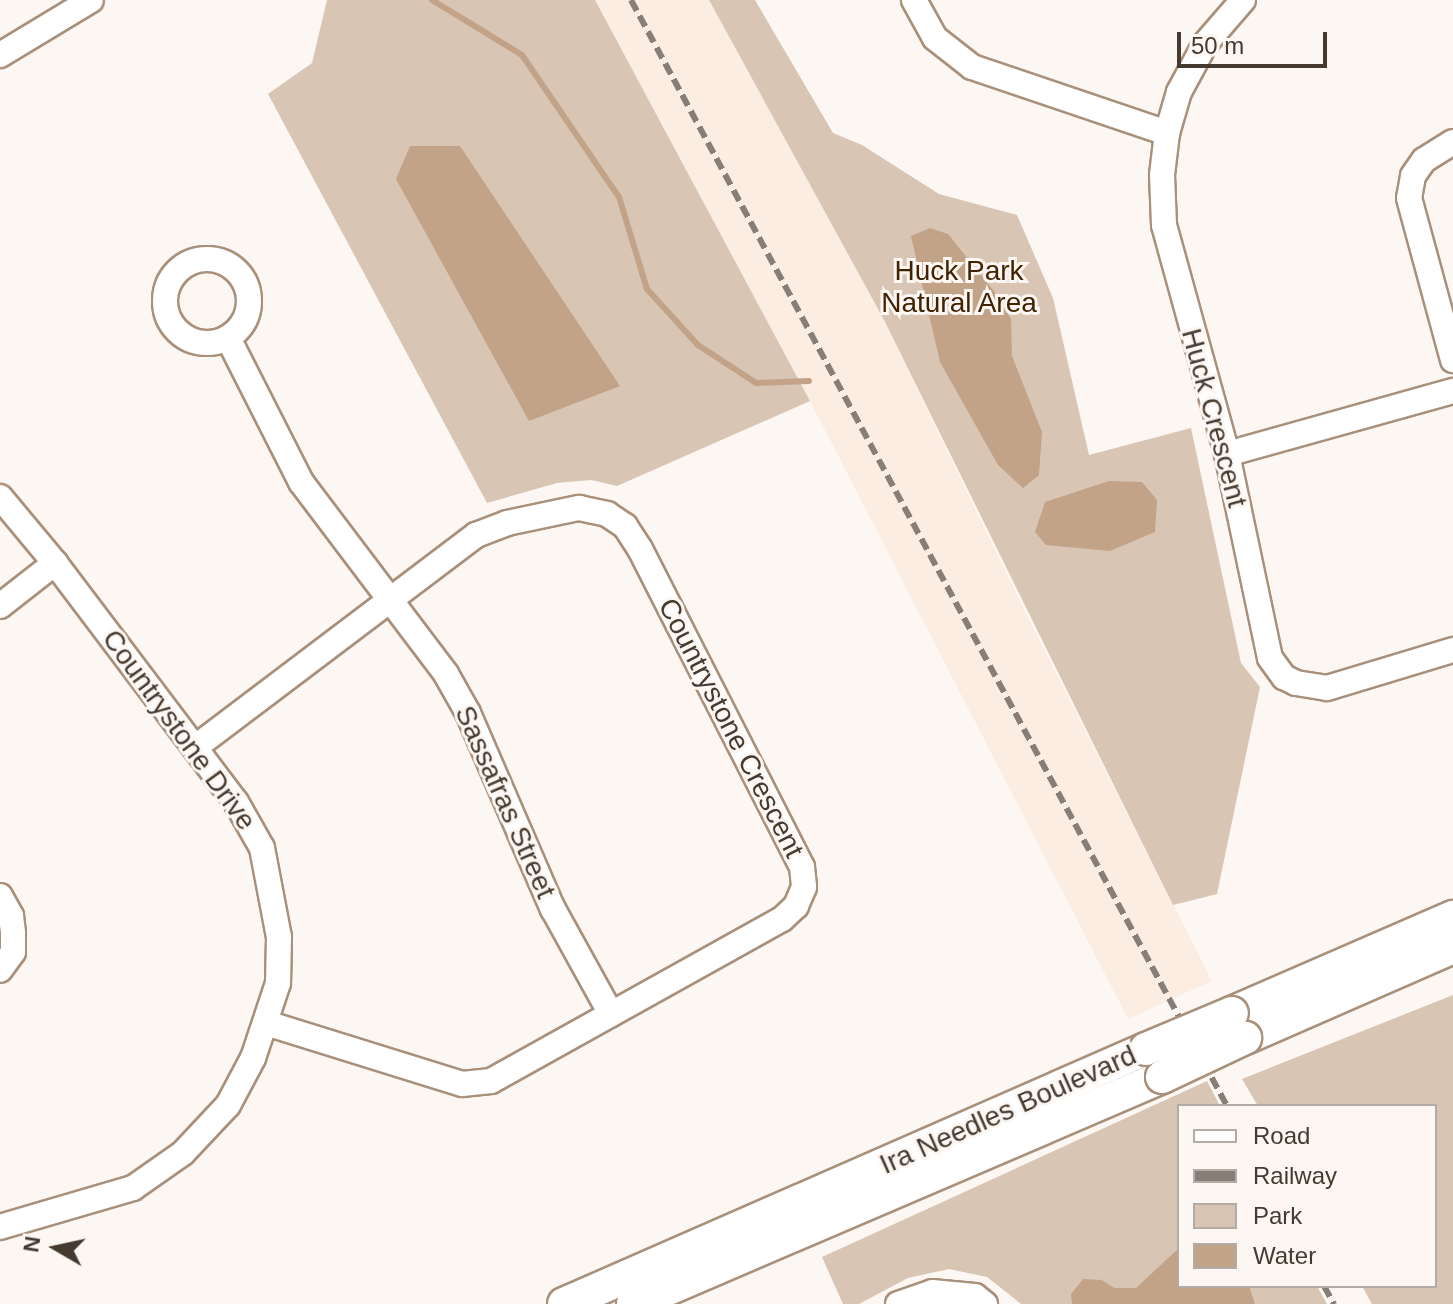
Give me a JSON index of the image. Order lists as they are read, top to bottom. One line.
{"streets":{"main road":["Ira Needles Boulevard"],"street":["Huck Crescent","Countrystone Crescent","Countrystone Drive","Sassafras Street"]},"crossings":[["Countrystone Crescent","Countrystone Drive"],["Countrystone Crescent","Sassafras Street"]],"parks":["Huck Park Natural Area"],"legend":["Road","Railway","Park","Water"],"scale_bar":"50 m","north":"left"}
